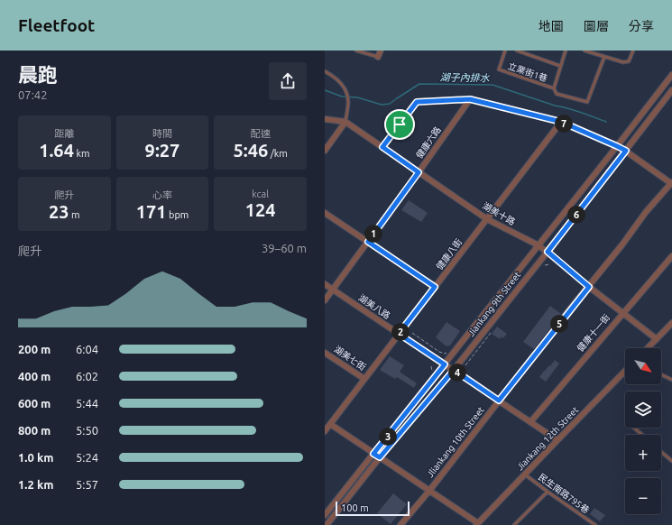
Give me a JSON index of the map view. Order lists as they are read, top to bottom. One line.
{"streets":{"street":["健康六路","湖美十路","健康八街","Jiankang 9th Street","湖美八路","健康十一街","湖美七街","Jiankang 12th Street","Jliankang 10th Street"],"lane":["立業街1巷","民生南路795巷"]},"crossings":[["健康六路","湖美十路"],["健康六路","湖美八路"],["湖美十路","健康八街"],["湖美十路","Jiankang 9th Street"],["湖美十路","健康十一街"],["湖美十路","Jliankang 10th Street"],["健康八街","湖美八路"],["健康八街","湖美七街"],["Jiankang 9th Street","湖美八路"],["湖美八路","健康十一街"],["湖美八路","Jiankang 12th Street"],["湖美八路","Jliankang 10th Street"],["Jiankang 12th Street","民生南路795巷"]],"water":["湖子內排水"],"scale_bar":"100 m","north":"bottom right","page":{"header":"Fleetfoot","nav":["地圖","圖層","分享"],"heading":["晨跑","07:42"],"stats":[["距離","1.64 km"],["時間","9:27"],["配速","5:46 /km"],["爬升","23 m"],["心率","171 bpm"],["kcal","124"]],"pins":["7","6","1","5","2","4","3"],"chart":["爬升","39–60 m"],"list":[{"name":"200 m","note":"6:04"},{"name":"400 m","note":"6:02"},{"name":"600 m","note":"5:44"},{"name":"800 m","note":"5:50"},{"name":"1.0 km","note":"5:24"},{"name":"1.2 km","note":"5:57"}],"map_buttons":["+","−"],"scale":"100 m"}}
